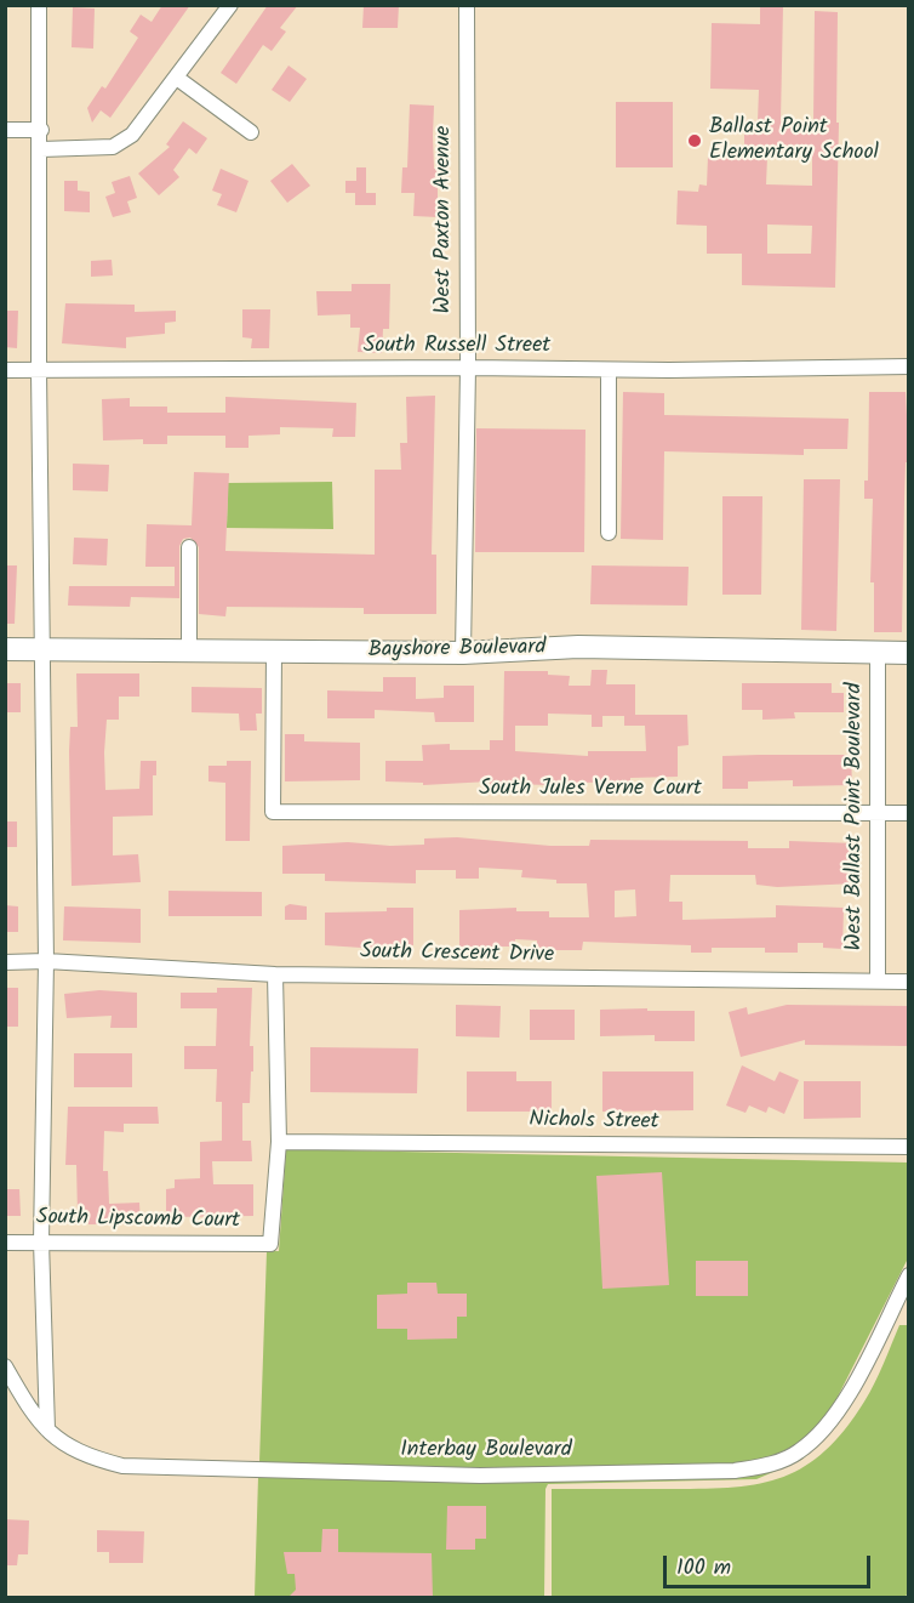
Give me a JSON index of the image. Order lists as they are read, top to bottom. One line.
{"streets":{"street":["West Paxton Avenue","South Russell Street","Bayshore Boulevard","South Jules Verne Court","West Ballast Point Boulevard","South Crescent Drive","Nichols Street","South Lipscomb Court","Interbay Boulevard"]},"crossings":[["West Paxton Avenue","South Russell Street"],["West Paxton Avenue","Bayshore Boulevard"],["Bayshore Boulevard","South Jules Verne Court"],["Bayshore Boulevard","West Ballast Point Boulevard"],["South Jules Verne Court","West Ballast Point Boulevard"],["West Ballast Point Boulevard","South Crescent Drive"],["Nichols Street","South Lipscomb Court"]],"places":["Ballast Point Elementary School"],"scale_bar":"100 m"}
